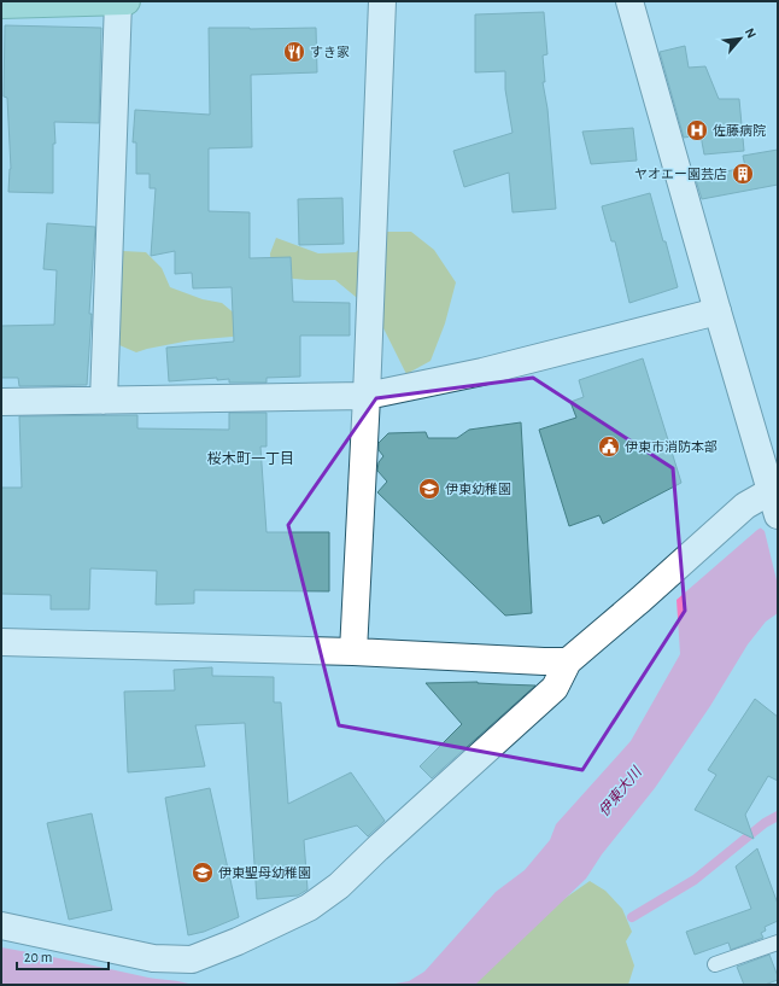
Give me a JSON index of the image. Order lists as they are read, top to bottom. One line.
{"districts":["桜木町一丁目"],"water":["伊東大川"],"places":{"restaurant":["すき家"],"hospital":["佐藤病院"],"building":["ヤオエー園芸店"],"public building":["伊東市消防本部"],"school or university":["伊東幼稚園","伊東聖母幼稚園"]},"scale_bar":"20 m","north":"top right"}
